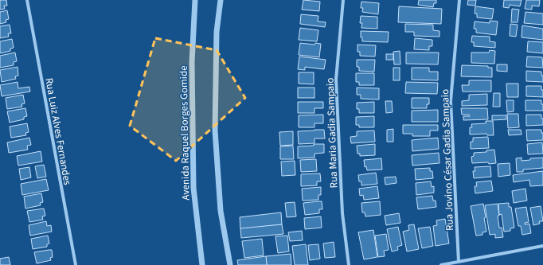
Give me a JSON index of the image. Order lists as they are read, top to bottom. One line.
{"streets":{"street":["Rua Luiz Alves Fernandes","Avenida Raquel Borges Gomide","Rua Maria Gadia Sampaio","Rua Jovino César Gadia Sampaio"]}}
